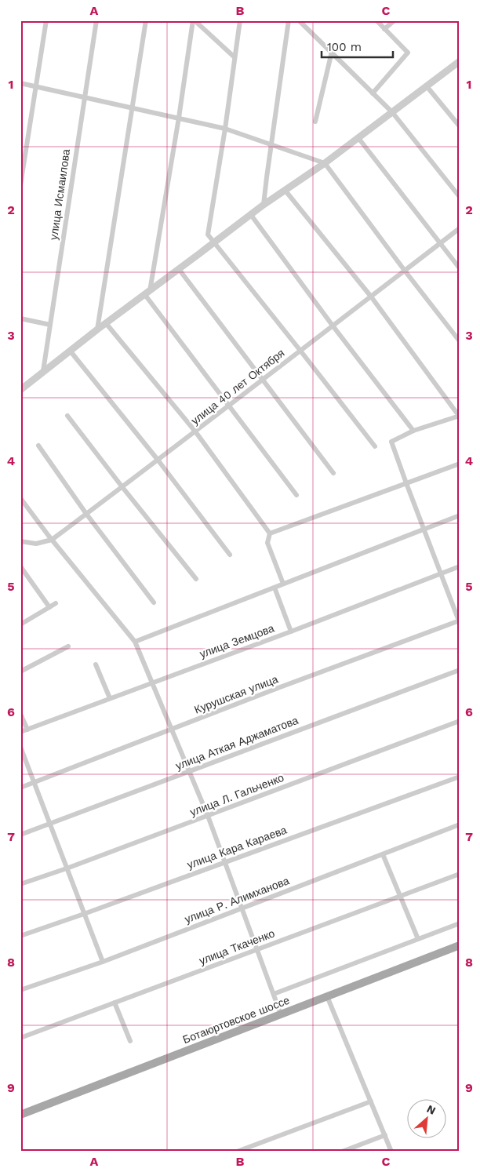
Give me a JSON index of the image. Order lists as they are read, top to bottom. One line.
{"streets":{"main road":["Ботаюртовское шоссе"],"street":["улица Исмаилова","улица 40 лет Октября","улица Земцова","Курушская улица","улица Аткая Аджаматова","улица Л. Гальченко","улица Кара Караева","улица Р. Алимханова","улица Ткаченко"]},"scale_bar":"100 m","north":"top right","grid":{"columns":["A","B","C"],"rows":["1","2","3","4","5","6","7","8","9"]}}
